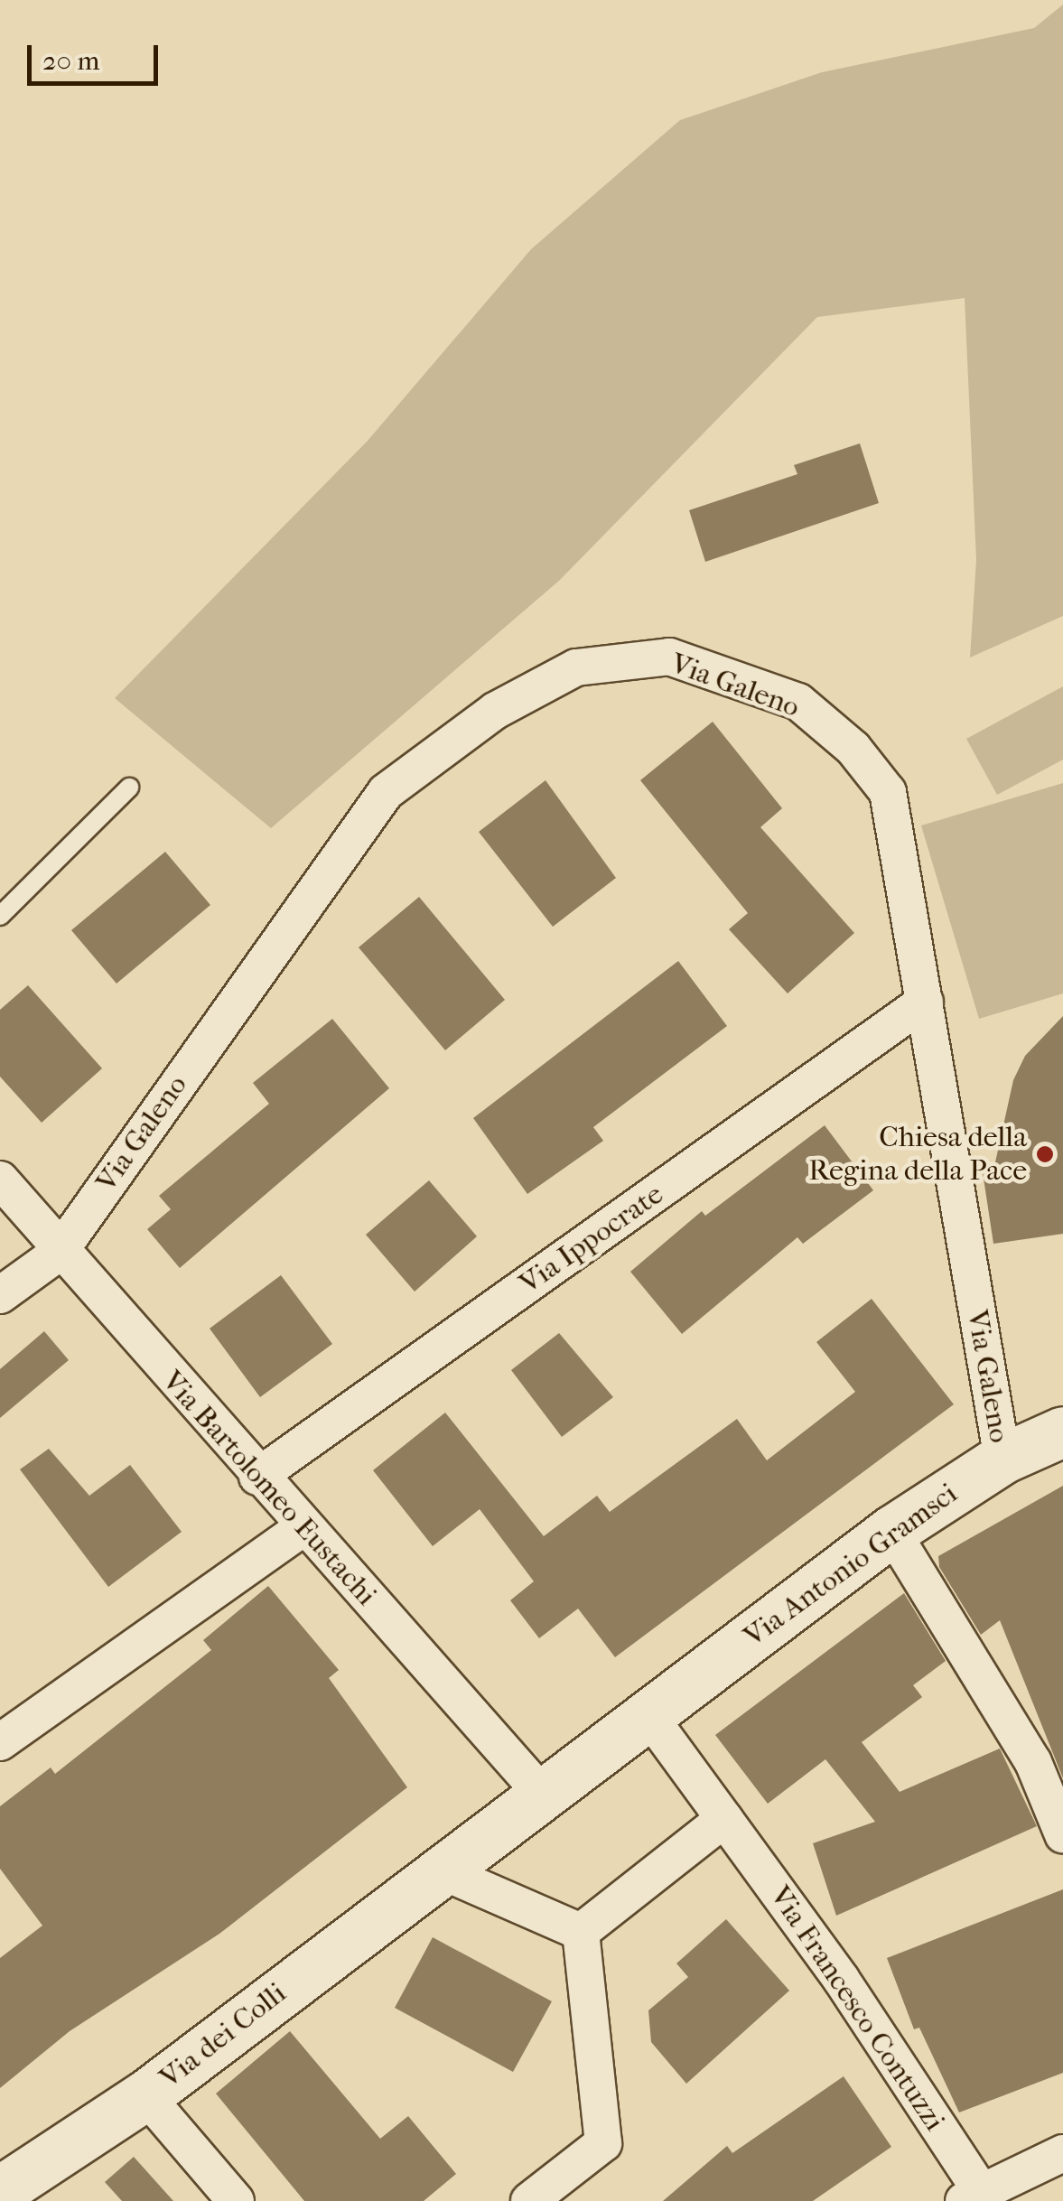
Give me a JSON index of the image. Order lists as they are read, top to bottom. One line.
{"streets":{"street":["Via Galeno","Via Ippocrate","Via Bartolomeo Eustachi","Via Antonio Gramsci","Via Francesco Contuzzi","Via dei Colli"]},"crossings":[["Via Galeno","Via Ippocrate"],["Via Galeno","Via Bartolomeo Eustachi"],["Via Galeno","Via Antonio Gramsci"],["Via Ippocrate","Via Bartolomeo Eustachi"],["Via Bartolomeo Eustachi","Via Antonio Gramsci"],["Via Bartolomeo Eustachi","Via dei Colli"],["Via Antonio Gramsci","Via Francesco Contuzzi"],["Via Antonio Gramsci","Via dei Colli"]],"places":["Chiesa della Regina della Pace"],"scale_bar":"20 m"}
